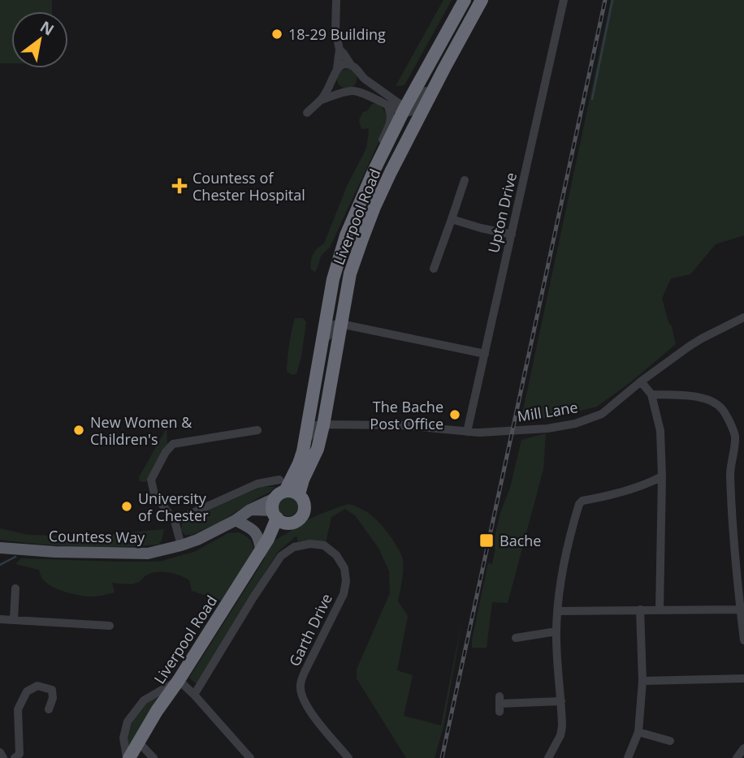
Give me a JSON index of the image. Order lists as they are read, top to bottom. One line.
{"streets":{"highway":["Liverpool Road"],"main road":["Countess Way"],"street":["Upton Drive","Mill Lane","Garth Drive"]},"crossings":[["Upton Drive","Mill Lane"],["Liverpool Road","Mill Lane"],["Liverpool Road","Countess Way"]],"places":{"other":["18-29 Building","The Bache Post Office","New Women & Children's","University of Chester"],"health":["Countess of Chester Hospital"],"transit":["Bache"]},"north":"top right"}
